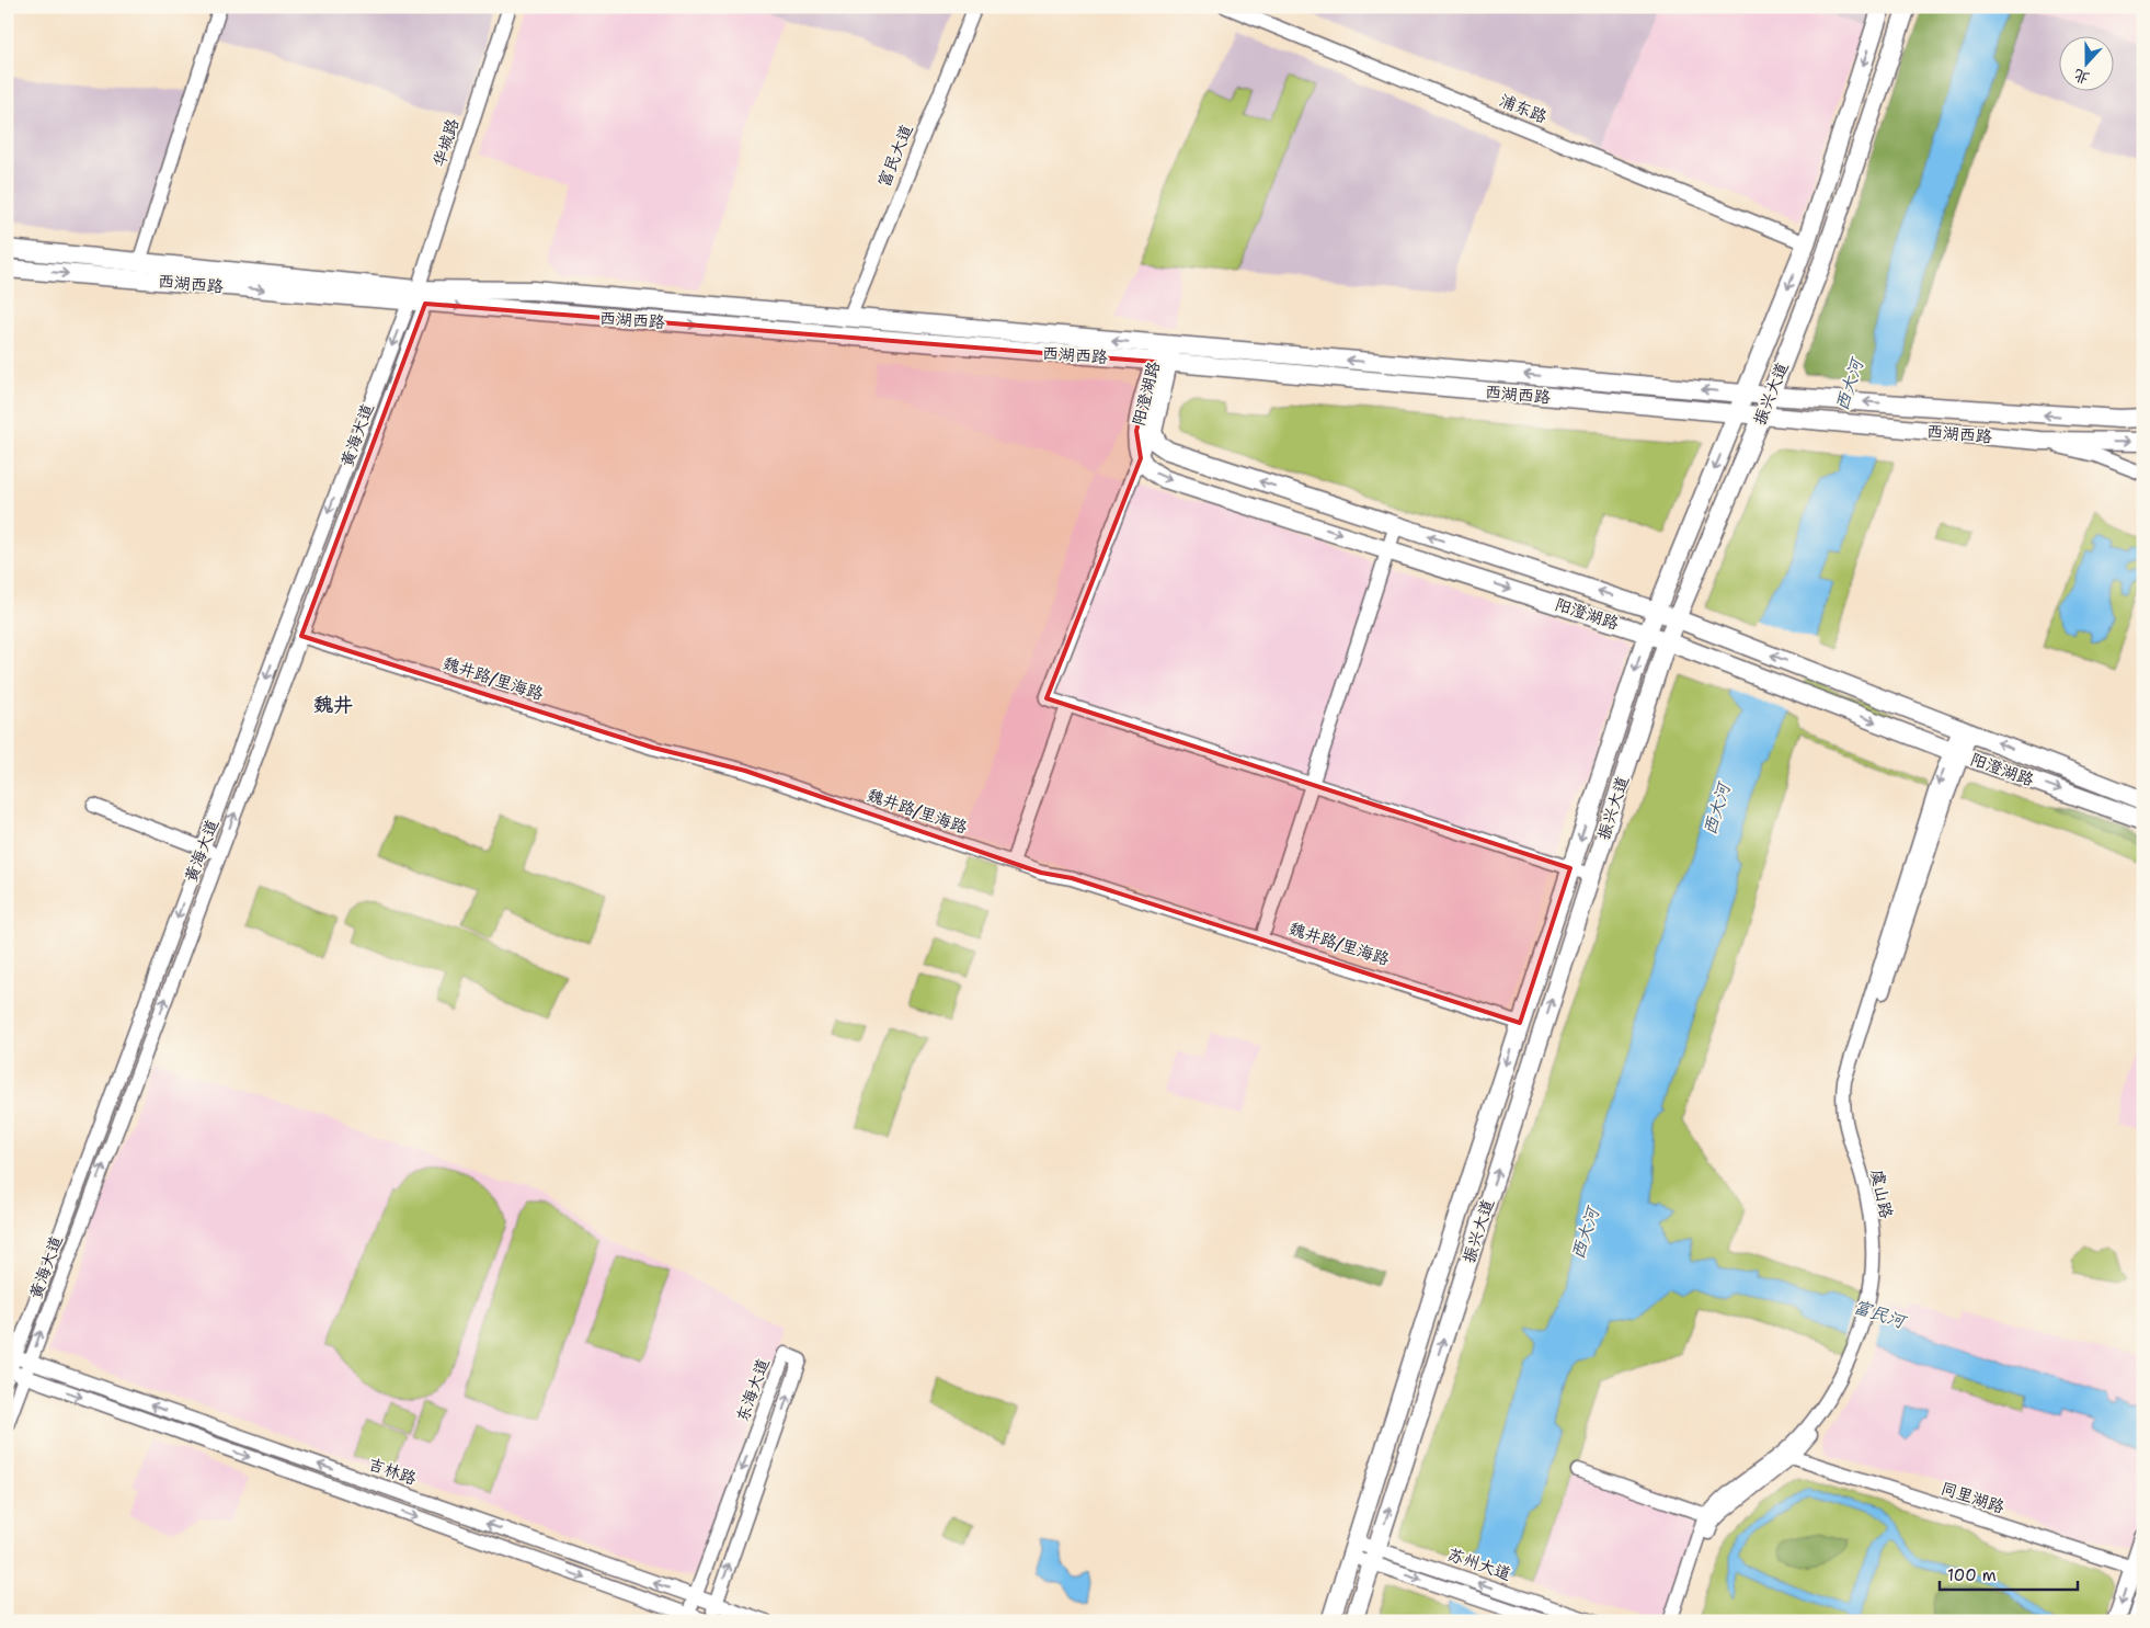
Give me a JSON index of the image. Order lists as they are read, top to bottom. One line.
{"streets":{"main road":["西湖西路","阳澄湖路","振兴大道"],"street":["浦东路","华城路","富民大道","黄海大道","魏井路/里海路","虞山路","东海大道","吉林路","同里湖路","苏州大道"]},"crossings":[["浦东路","振兴大道"],["华城路","西湖西路"],["华城路","黄海大道"],["富民大道","西湖西路"],["西湖西路","阳澄湖路"],["西湖西路","振兴大道"],["西湖西路","黄海大道"],["阳澄湖路","振兴大道"],["阳澄湖路","虞山路"],["振兴大道","魏井路/里海路"],["振兴大道","苏州大道"],["黄海大道","魏井路/里海路"],["黄海大道","吉林路"],["虞山路","同里湖路"],["东海大道","吉林路"]],"districts":["魏井"],"water":["西大河","富民河"],"scale_bar":"100 m","north":"bottom"}
